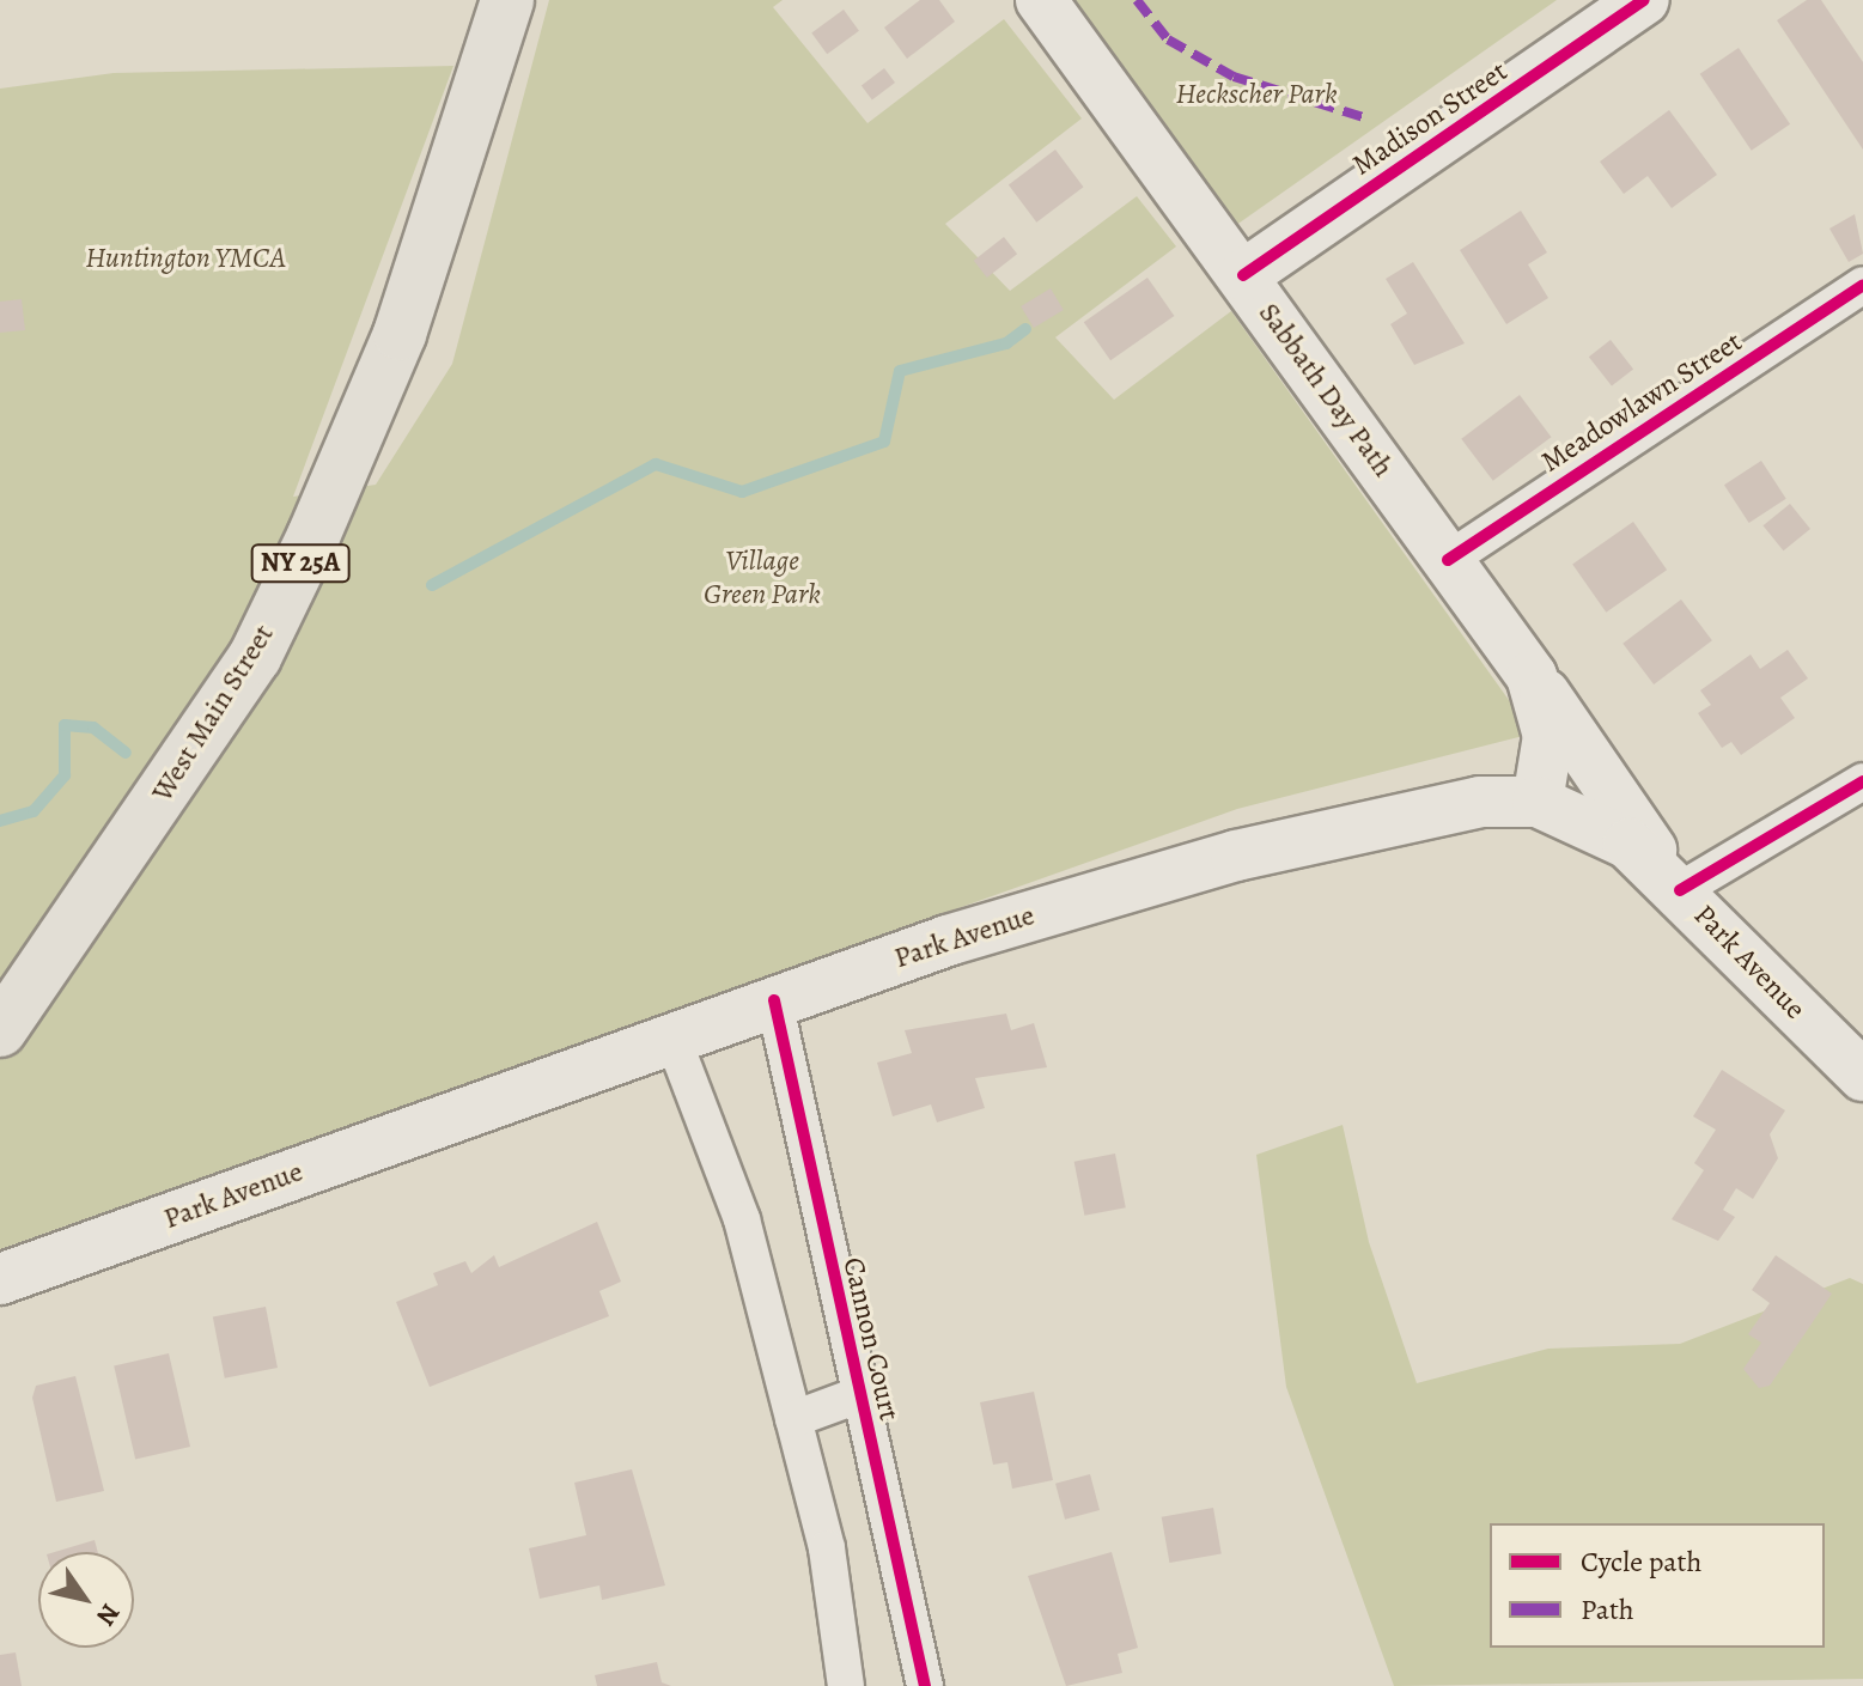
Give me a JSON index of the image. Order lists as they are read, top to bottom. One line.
{"streets":{"main road":["Madison Street","Sabbath Day Path","NY 25A","West Main Street","Park Avenue"],"street":["Meadowlawn Street","Cannon Court"]},"crossings":[["Madison Street","Sabbath Day Path"],["Sabbath Day Path","Meadowlawn Street"],["Sabbath Day Path","Park Avenue"],["Park Avenue","Cannon Court"]],"parks":["Heckscher Park","Huntington YMCA","Village Green Park"],"legend":["Cycle path","Path"],"north":"bottom right"}
